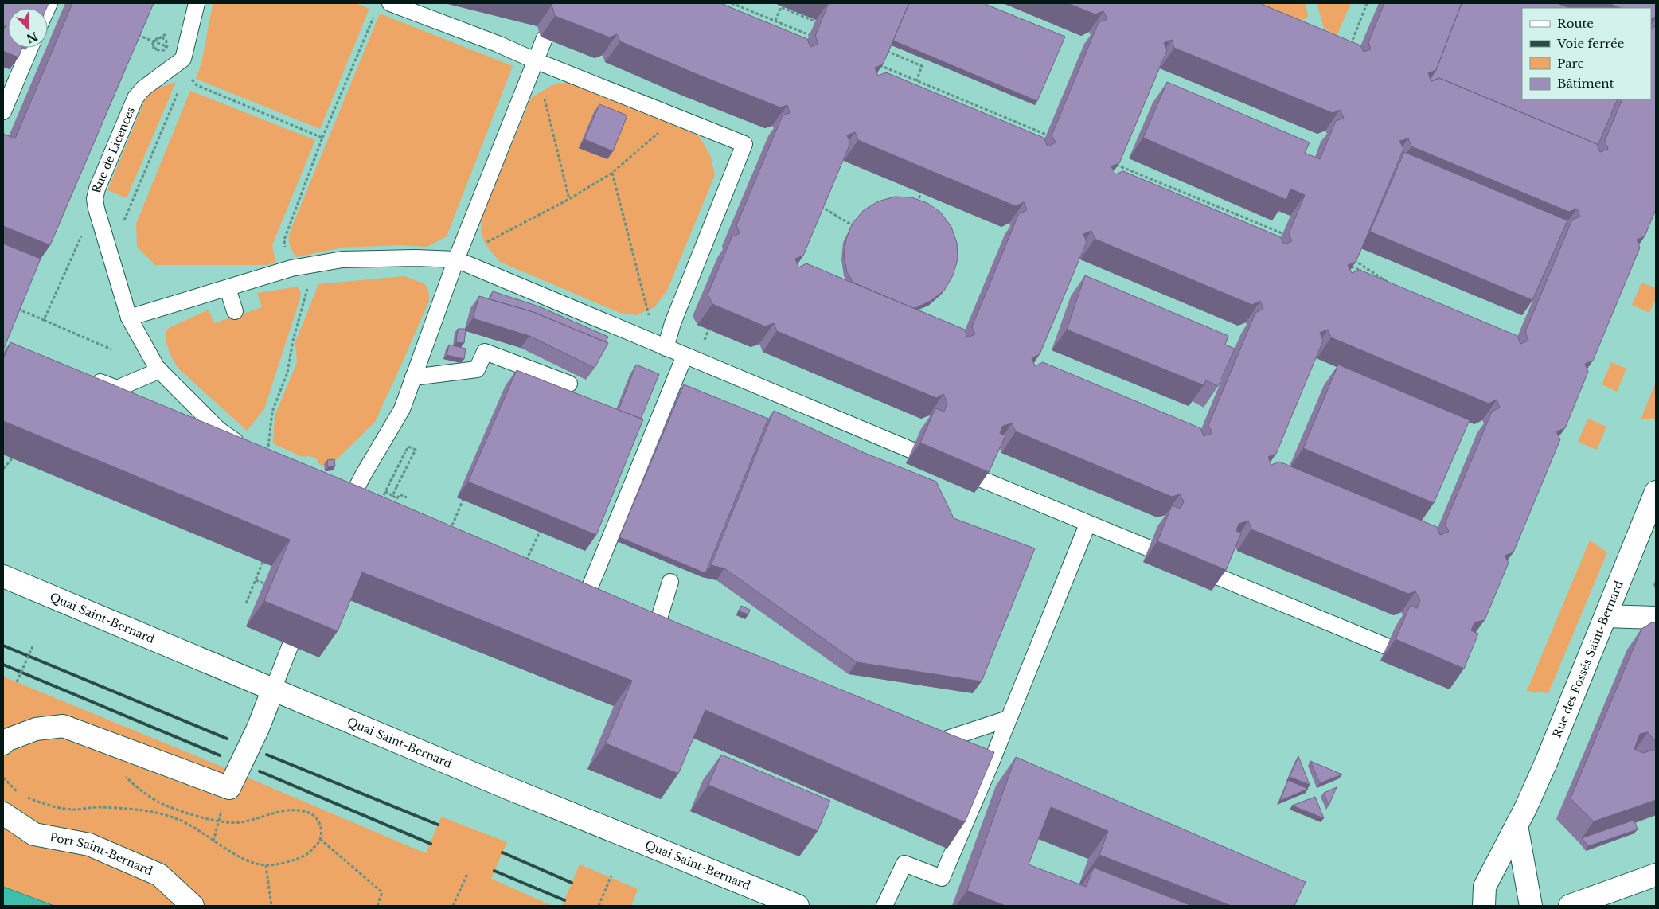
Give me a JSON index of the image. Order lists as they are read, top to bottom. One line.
{"streets":{"street":["Quai Saint-Bernard","Rue des Fossés Saint-Bernard","Port Saint-Bernard"],"lane":["Rue de Licences"]},"legend":["Route","Voie ferrée","Parc","Bâtiment"],"north":"bottom right"}
